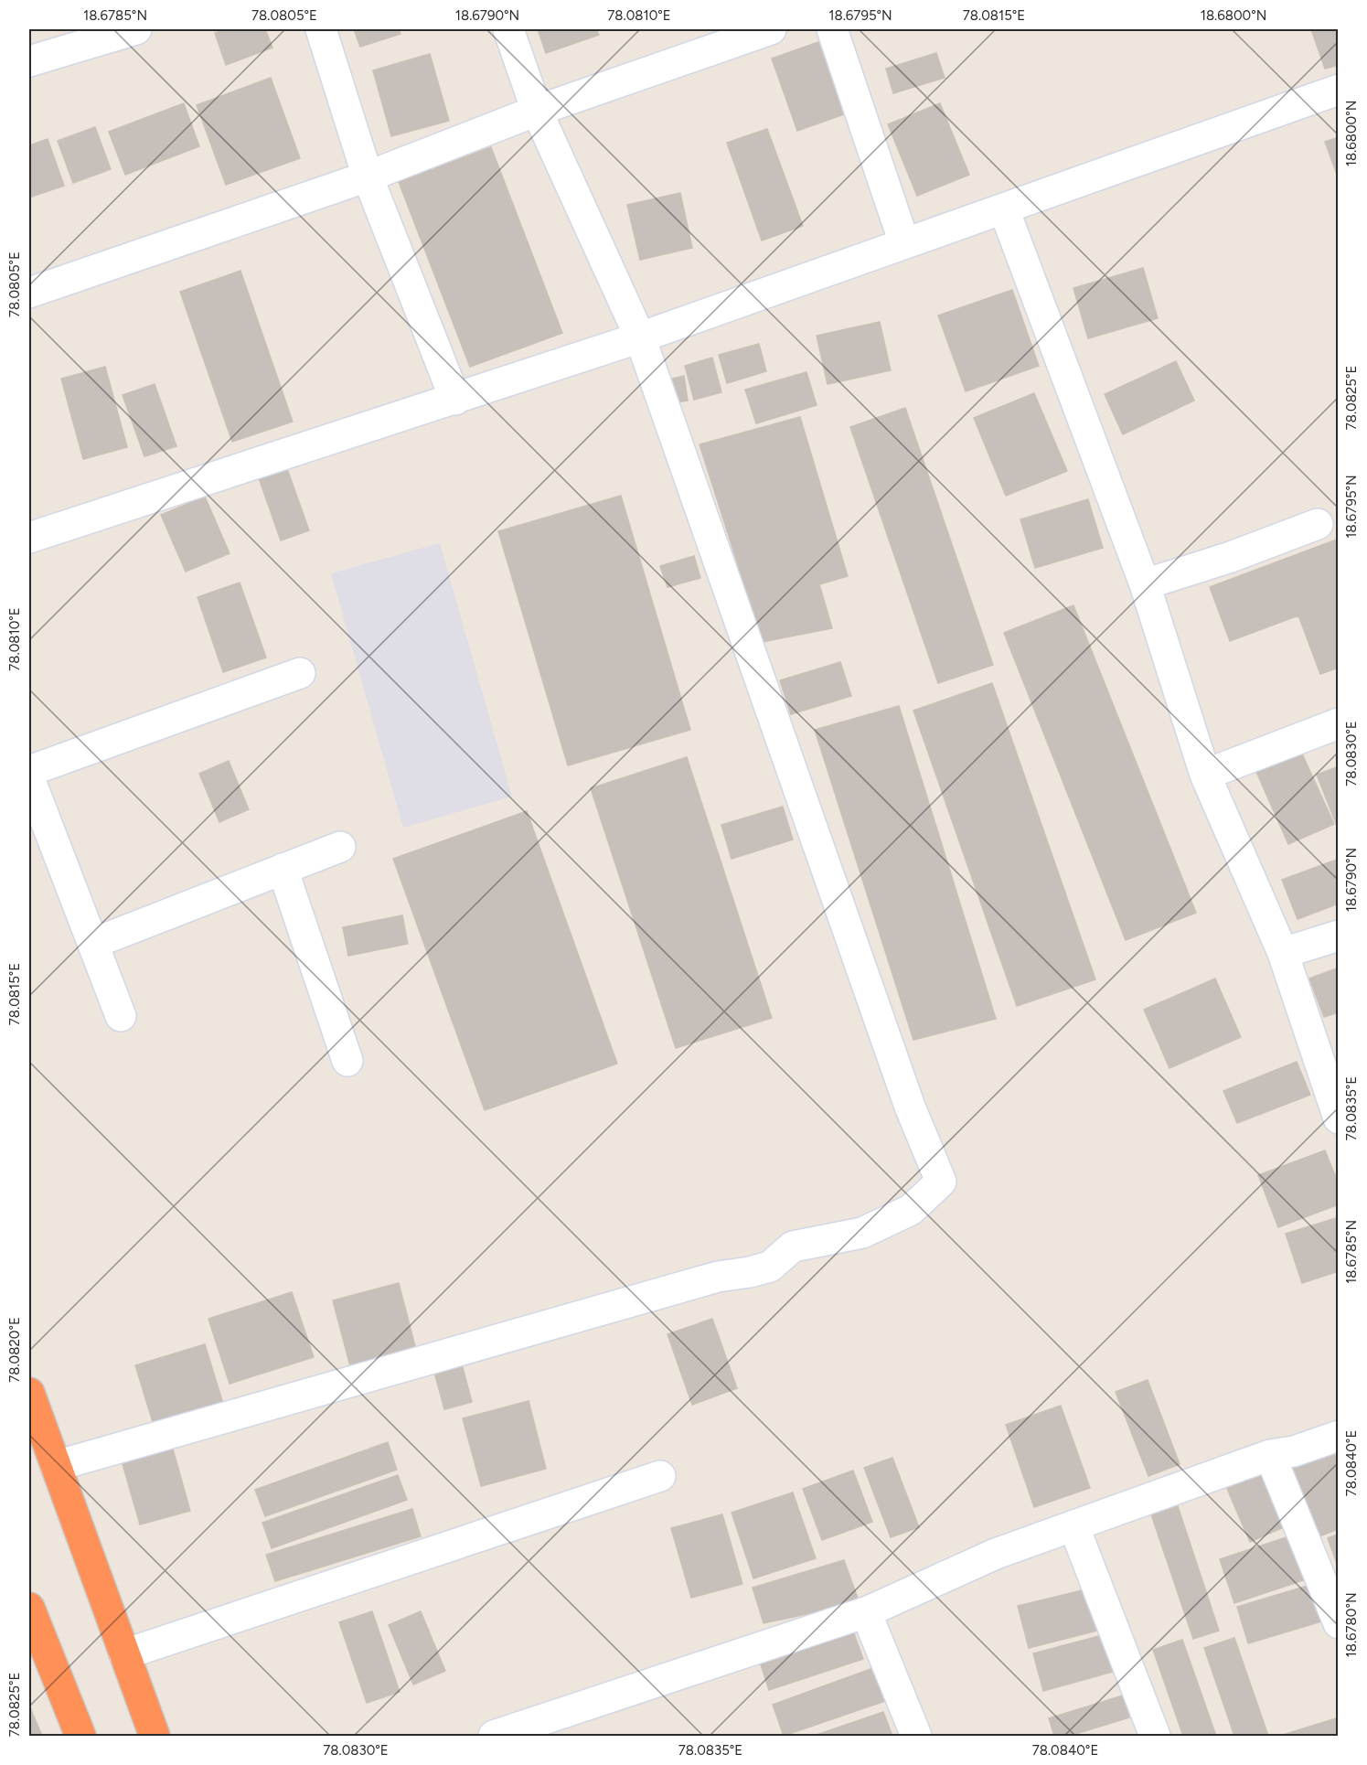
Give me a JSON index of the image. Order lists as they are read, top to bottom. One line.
{"coordinates":["18.6785°N","78.0805°E","18.6790°N","78.0810°E","18.6795°N","78.0815°E","18.6800°N","78.0825°E","78.0830°E","78.0835°E","78.0820°E","78.0840°E","18.6780°N"]}
